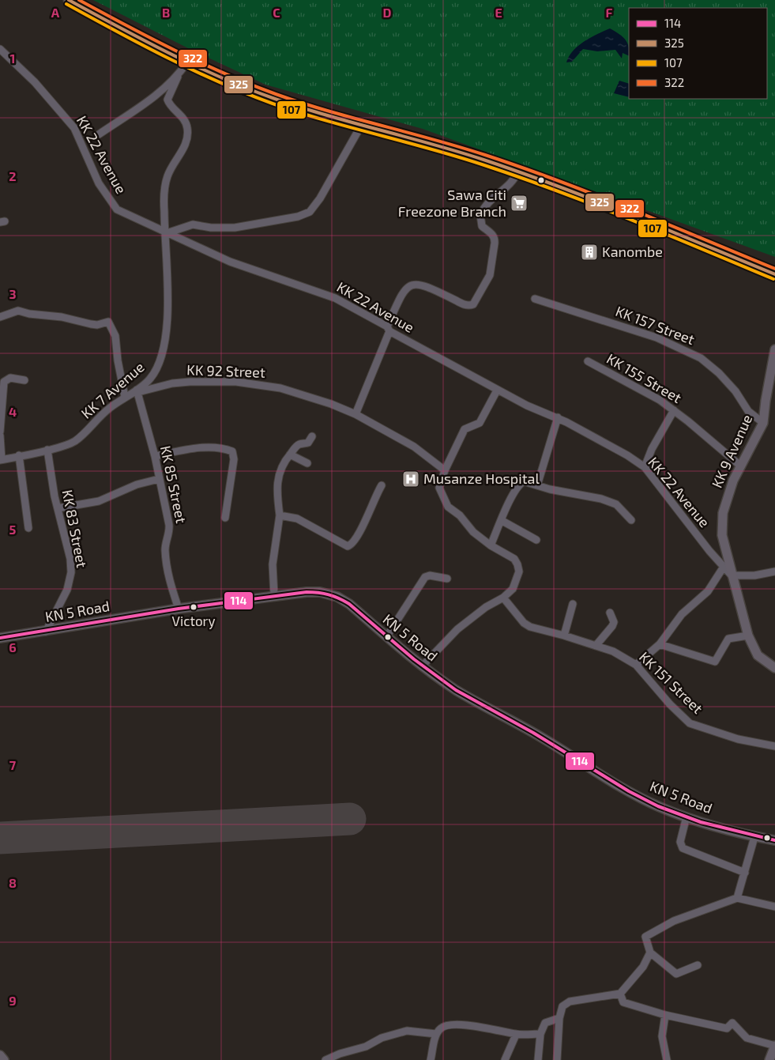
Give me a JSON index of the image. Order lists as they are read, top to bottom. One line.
{"streets":{"main road":["KK 9 Avenue","KN 5 Road"],"street":["KK 22 Avenue","KK 157 Street","KK 92 Street","KK 155 Street","KK 7 Avenue","KK 85 Street","KK 83 Street","KK 151 Street"]},"crossings":[["KK 22 Avenue","KK 7 Avenue"],["KK 22 Avenue","KK 9 Avenue"],["KK 157 Street","KK 9 Avenue"],["KK 92 Street","KK 7 Avenue"],["KK 92 Street","KK 85 Street"],["KK 155 Street","KK 9 Avenue"],["KK 7 Avenue","KK 85 Street"],["KK 7 Avenue","KK 83 Street"],["KK 85 Street","KN 5 Road"],["KK 83 Street","KN 5 Road"]],"places":{"supermarket":["Sawa Citi Freezone Branch"],"building":["Kanombe"],"hospital":["Musanze Hospital"],"other":["Victory"]},"lines":["transit line 325","transit line 322","transit line 107","transit line 114"],"legend":["114","325","107","322"],"grid":{"columns":["A","B","C","D","E","F"],"rows":["1","2","3","4","5","6","7","8","9"]}}
